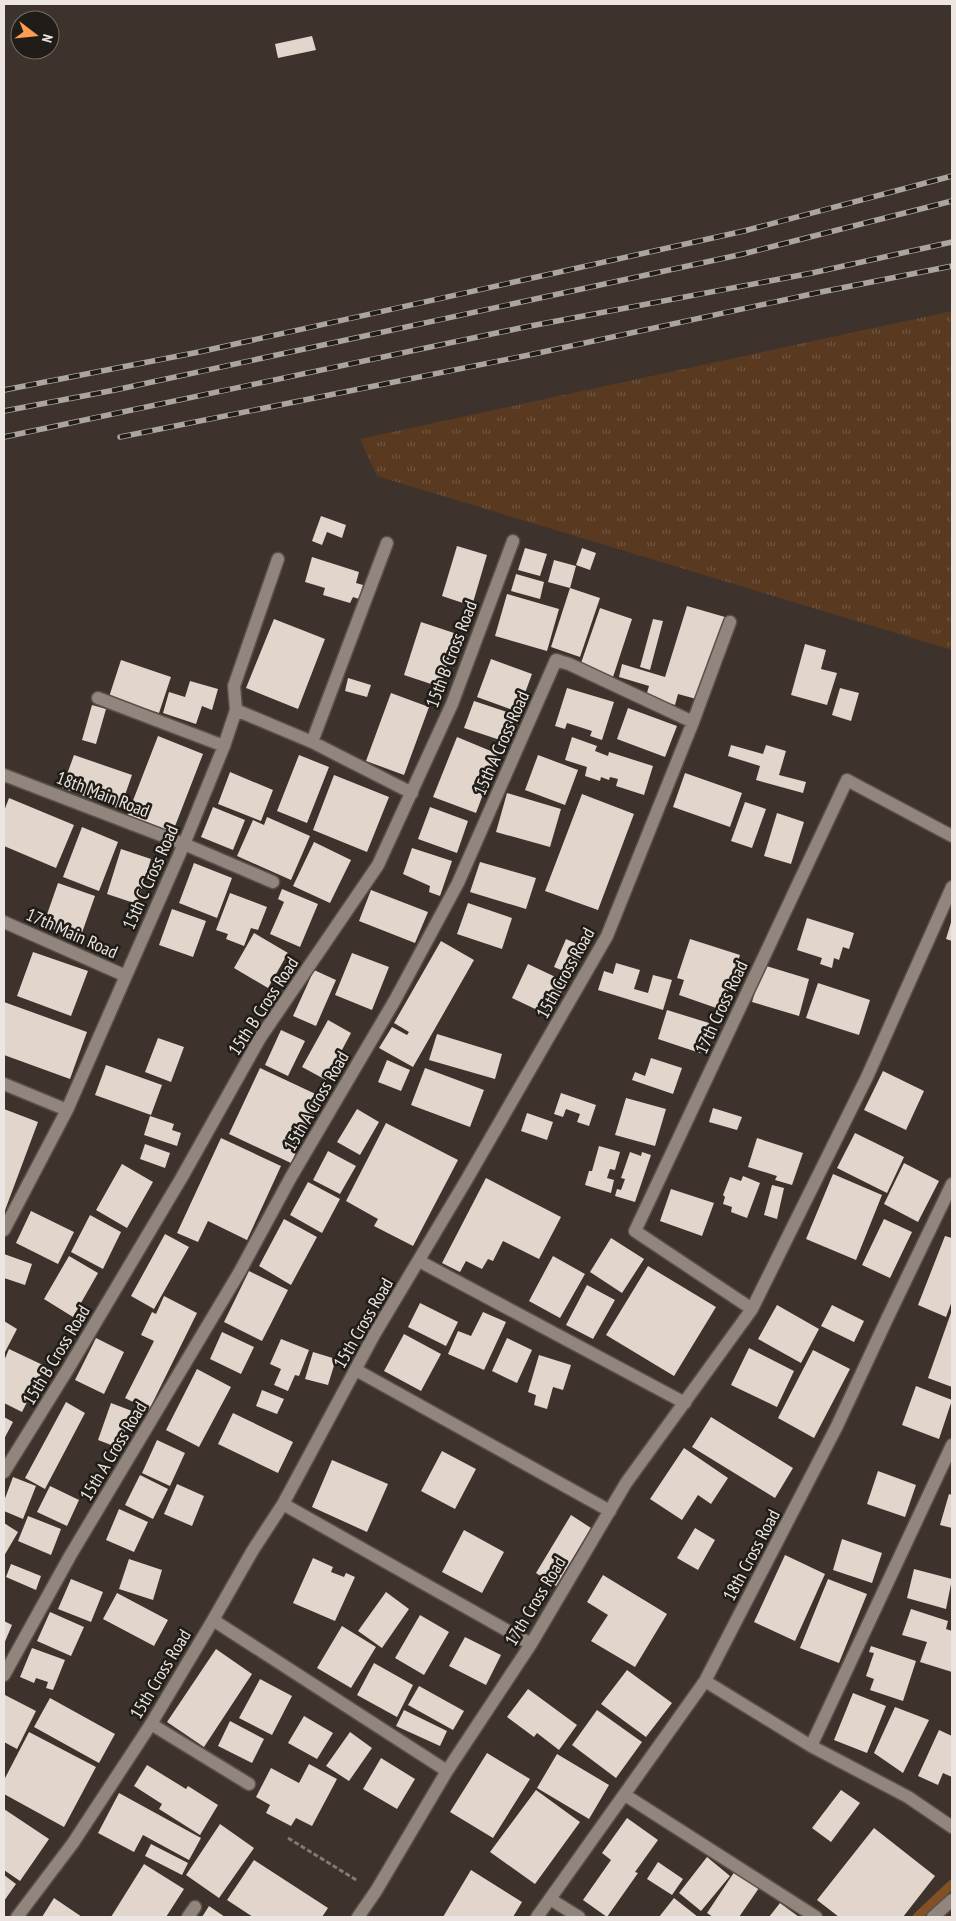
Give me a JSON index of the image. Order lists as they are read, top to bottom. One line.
{"streets":{"street":["15th B Cross Road","15th A Cross Road","18th Main Road","15th C Cross Road","17th Main Road","15th Cross Road","17th Cross Road","18th Cross Road"]},"crossings":[["15th A Cross Road","15th Cross Road"],["18th Main Road","15th C Cross Road"],["15th C Cross Road","17th Main Road"]],"north":"right"}
